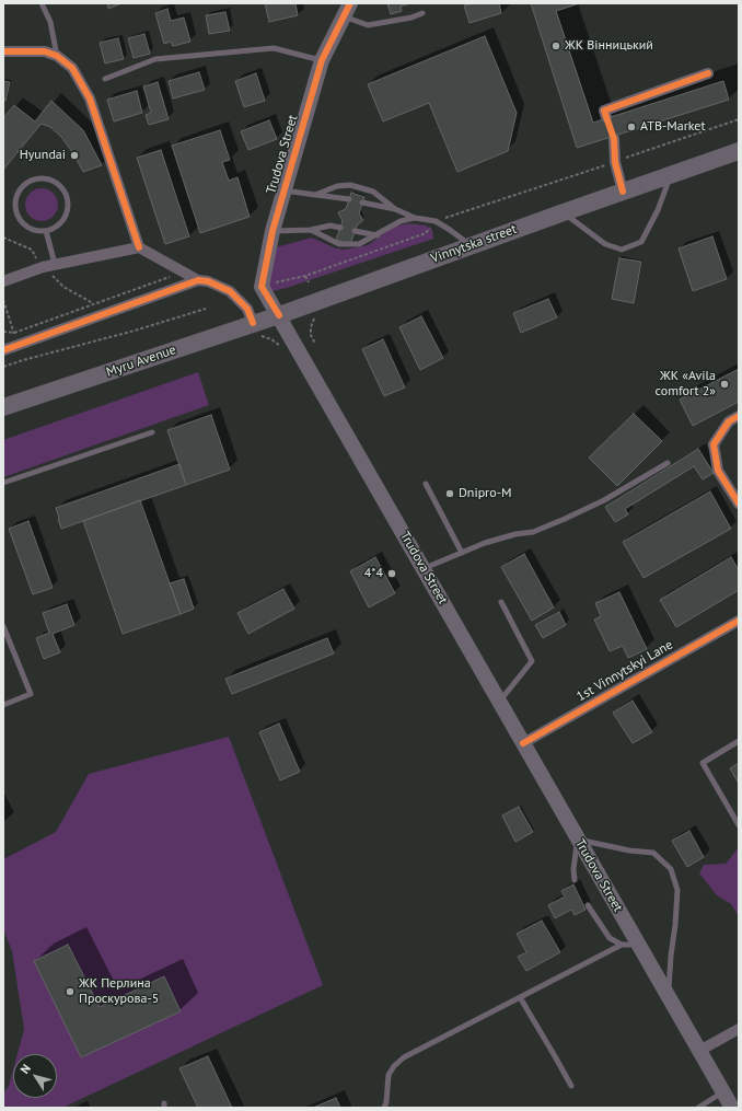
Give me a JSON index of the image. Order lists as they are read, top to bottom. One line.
{"streets":{"main road":["Trudova Street","Vinnytska street","Myru Avenue"],"street":["1st Vinnytskyi Lane"]},"crossings":[["Trudova Street","Vinnytska street"],["Trudova Street","Myru Avenue"],["Trudova Street","1st Vinnytskyi Lane"],["Vinnytska street","Myru Avenue"]],"places":["ЖК Вінницький","ATB-Market","Hyundai","ЖК «Avila comfort 2»","Dnipro-M","4*4","ЖК Перлина Проскурова-5"],"north":"top left"}
